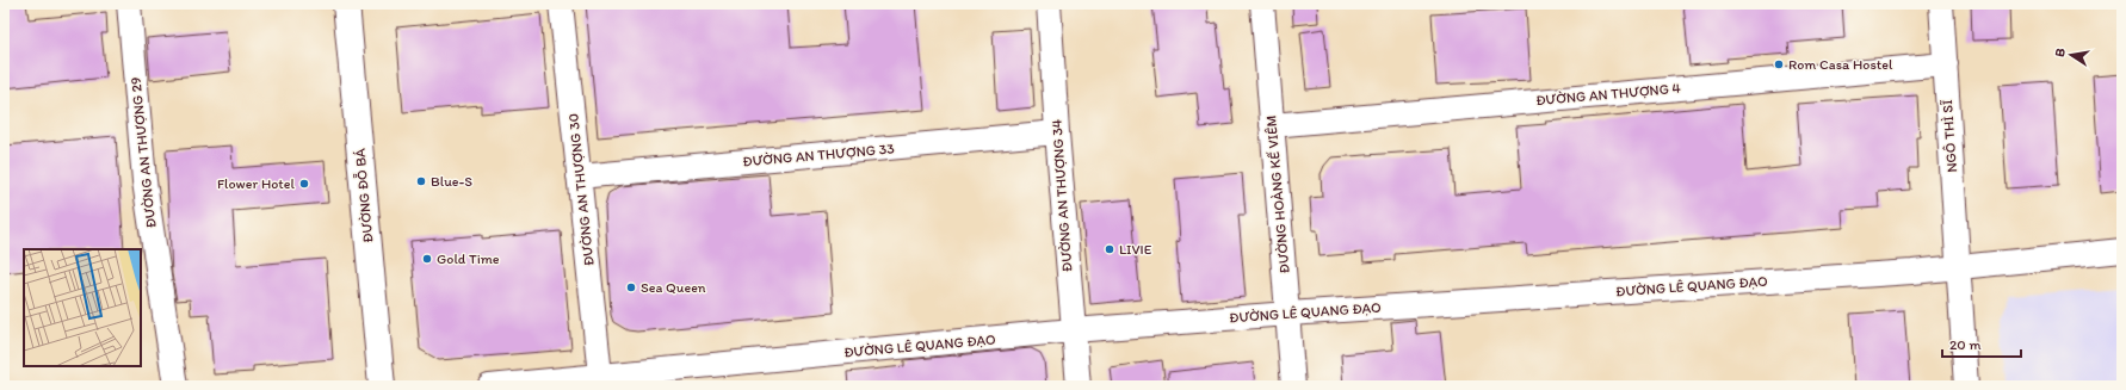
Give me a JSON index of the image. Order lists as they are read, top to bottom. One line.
{"streets":{"street":["ĐƯỜNG AN THƯỢNG 4","NGÔ THÌ SĨ","ĐƯỜNG AN THƯỢNG 29","ĐƯỜNG AN THƯỢNG 33","ĐƯỜNG AN THƯỢNG 30","ĐƯỜNG HOÀNG KẾ VIÊM","ĐƯỜNG ĐỖ BÁ","ĐƯỜNG AN THƯỢNG 34","ĐƯỜNG LÊ QUANG ĐẠO"]},"crossings":[["ĐƯỜNG AN THƯỢNG 4","NGÔ THÌ SĨ"],["ĐƯỜNG AN THƯỢNG 4","ĐƯỜNG HOÀNG KẾ VIÊM"],["NGÔ THÌ SĨ","ĐƯỜNG LÊ QUANG ĐẠO"],["ĐƯỜNG AN THƯỢNG 33","ĐƯỜNG AN THƯỢNG 30"],["ĐƯỜNG AN THƯỢNG 33","ĐƯỜNG AN THƯỢNG 34"],["ĐƯỜNG AN THƯỢNG 30","ĐƯỜNG LÊ QUANG ĐẠO"],["ĐƯỜNG HOÀNG KẾ VIÊM","ĐƯỜNG LÊ QUANG ĐẠO"],["ĐƯỜNG AN THƯỢNG 34","ĐƯỜNG LÊ QUANG ĐẠO"]],"places":["Rom Casa Hostel","Blue-S","Flower Hotel","LIVIE","Gold Time","Sea Queen"],"scale_bar":"20 m","north":"left"}
